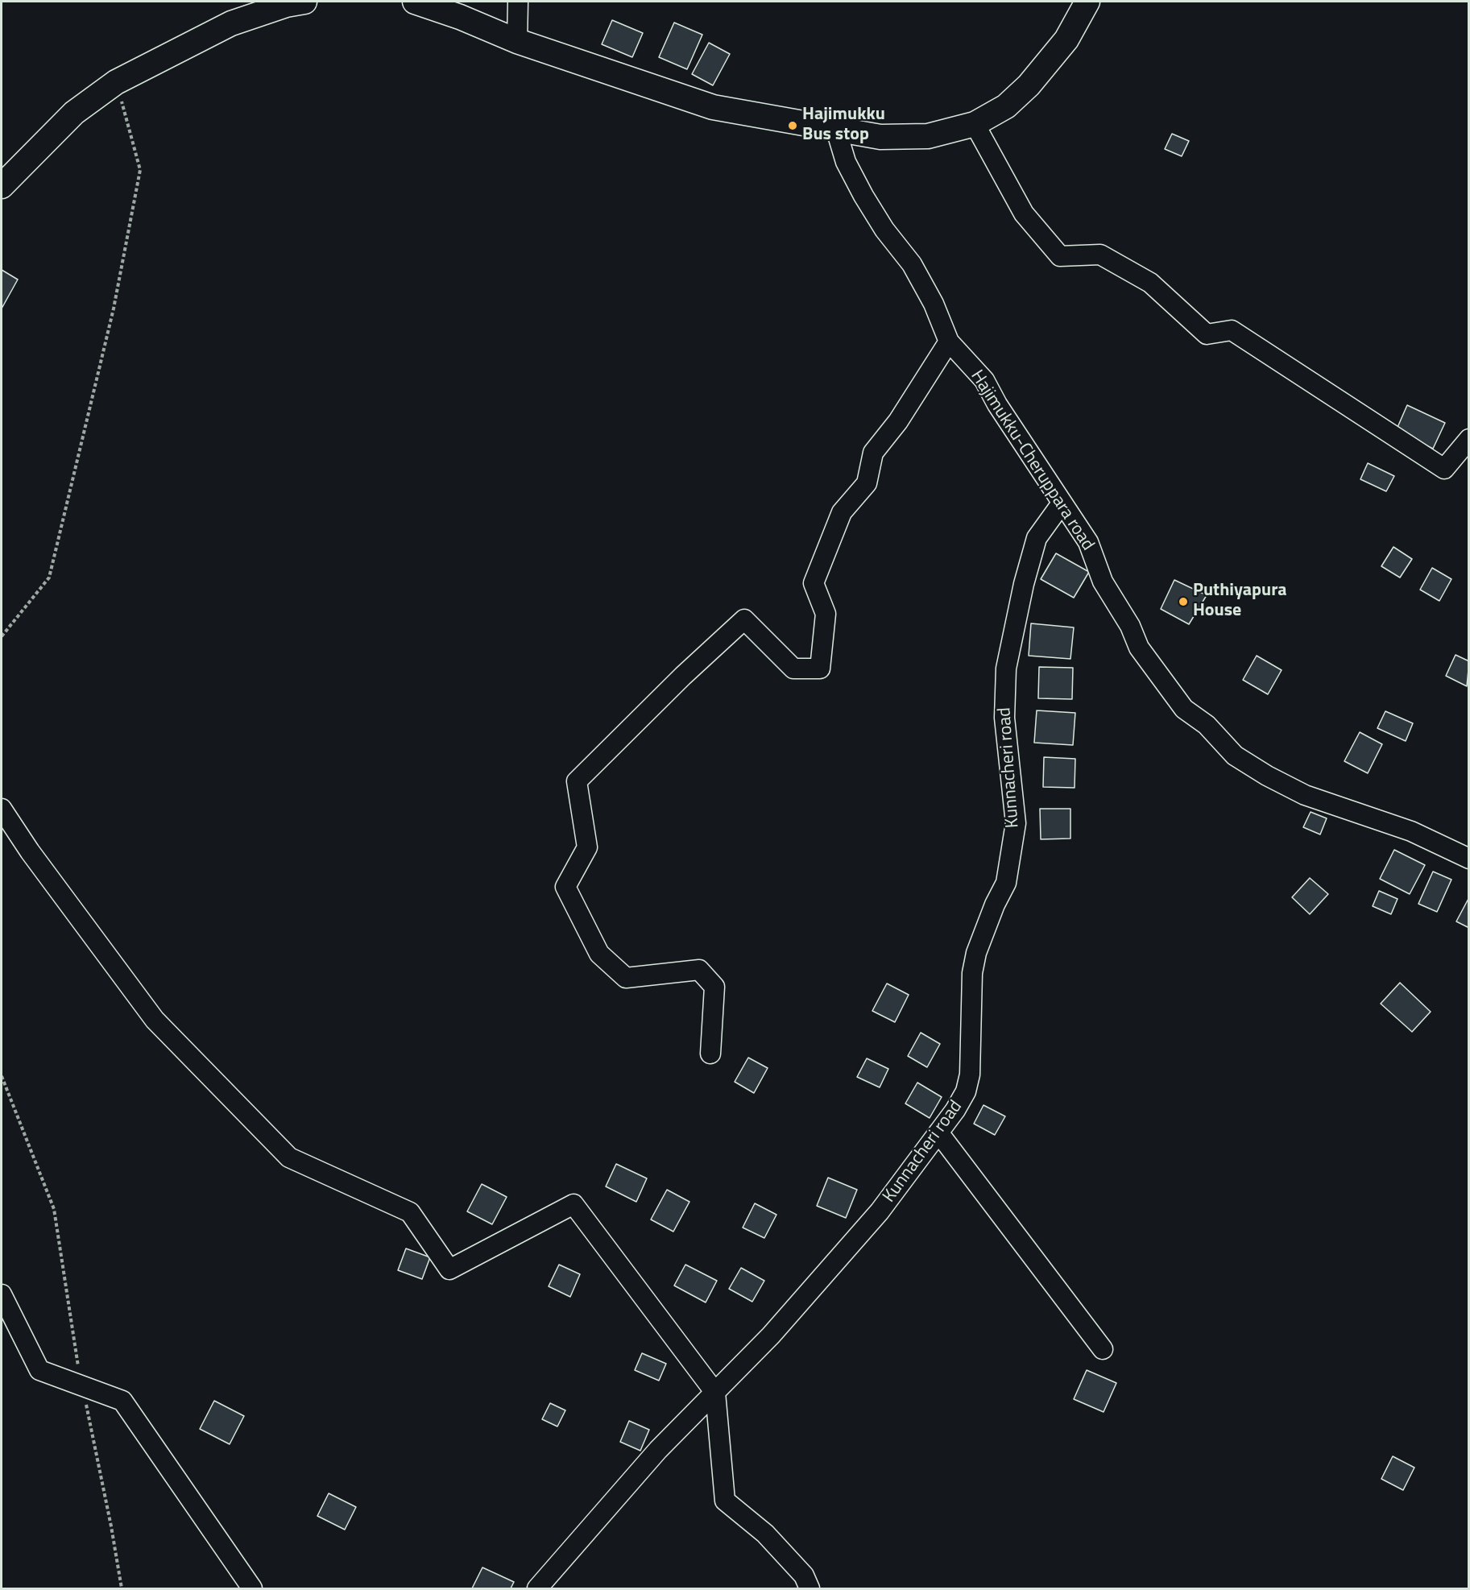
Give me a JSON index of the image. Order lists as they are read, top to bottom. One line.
{"streets":{"street":["Hajimukku-Cheruppara road","Kunnacheri road"]},"crossings":[["Hajimukku-Cheruppara road","Kunnacheri road"]],"places":["Hajimukku Bus stop","Puthiyapura House"]}
